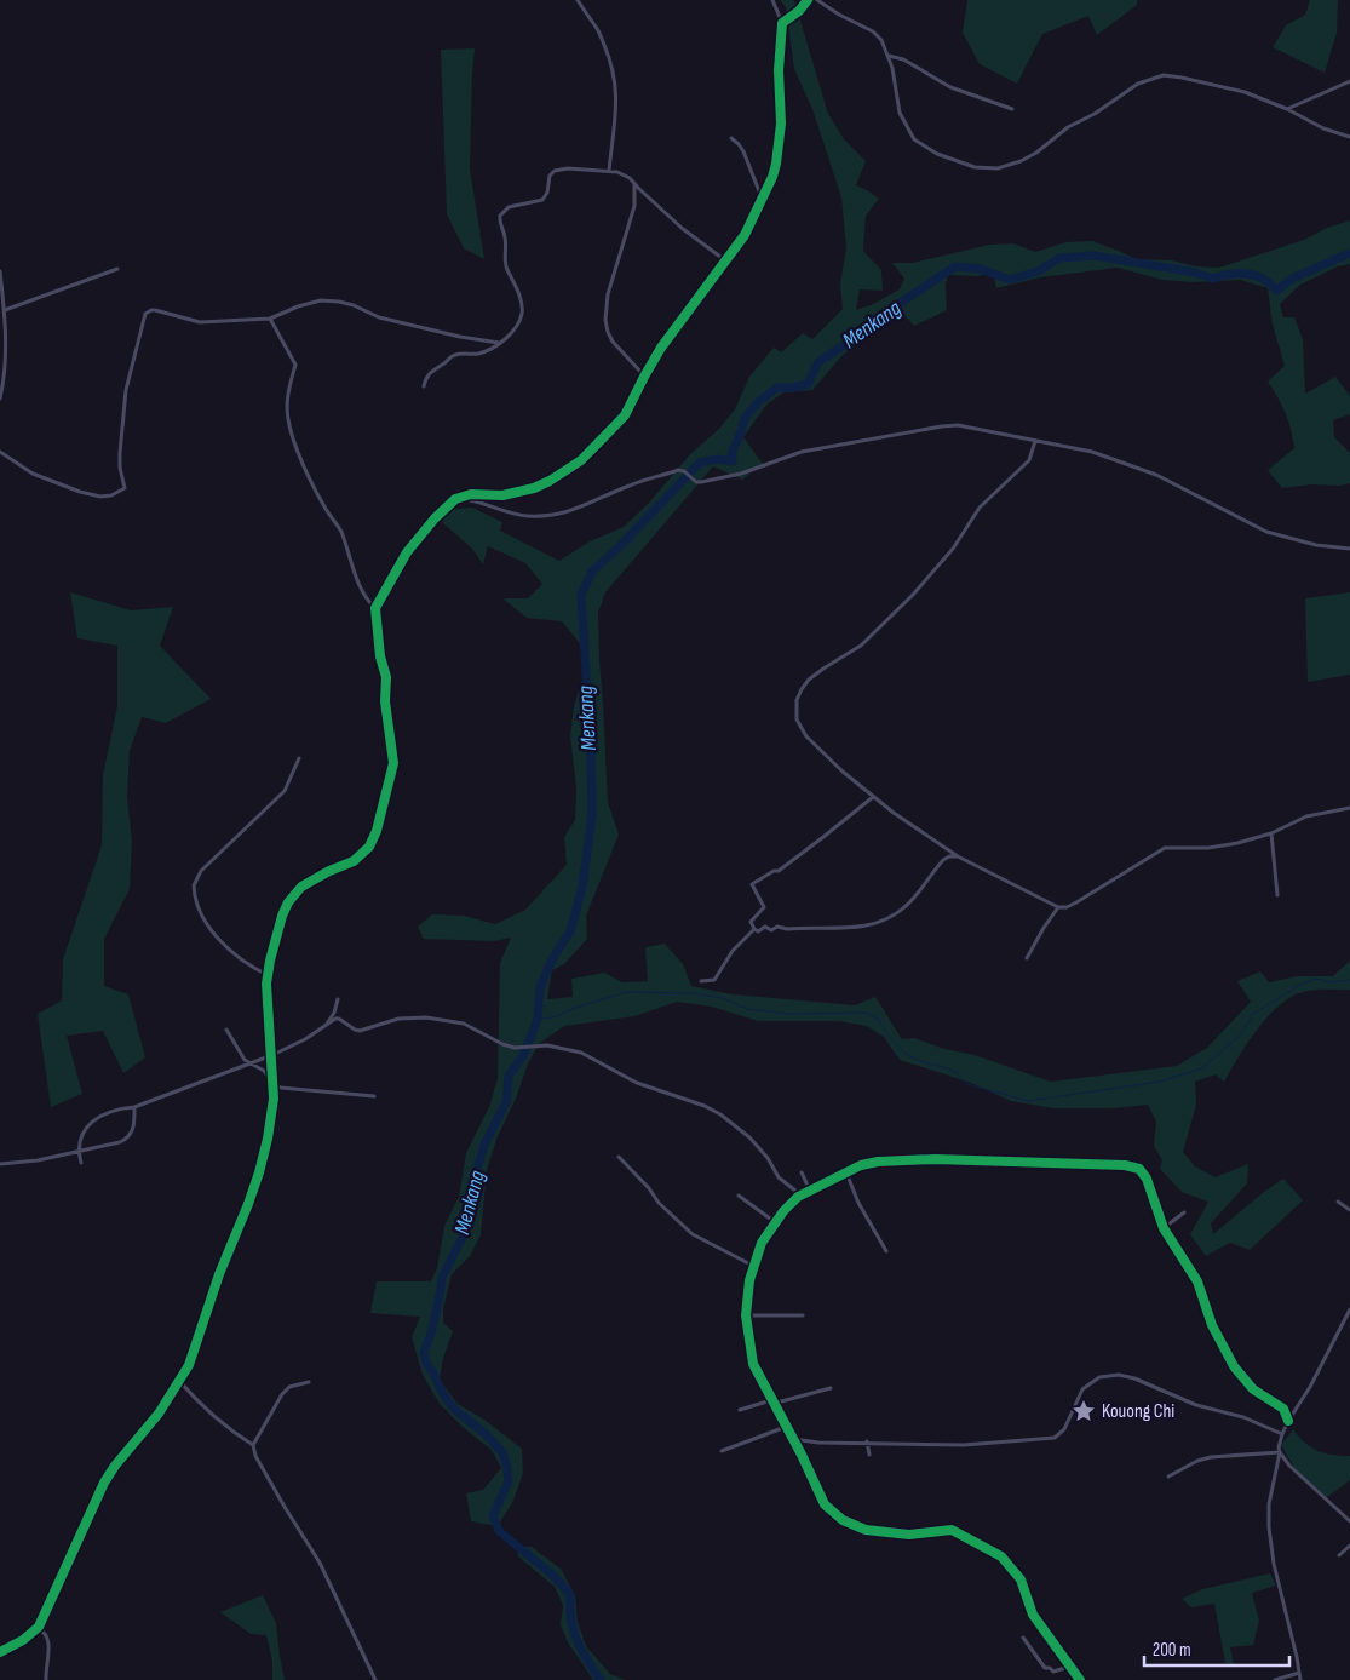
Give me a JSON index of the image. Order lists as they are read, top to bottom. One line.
{"water":["Menkang"],"places":{"place":["Kouong Chi"]},"scale_bar":"200 m"}
